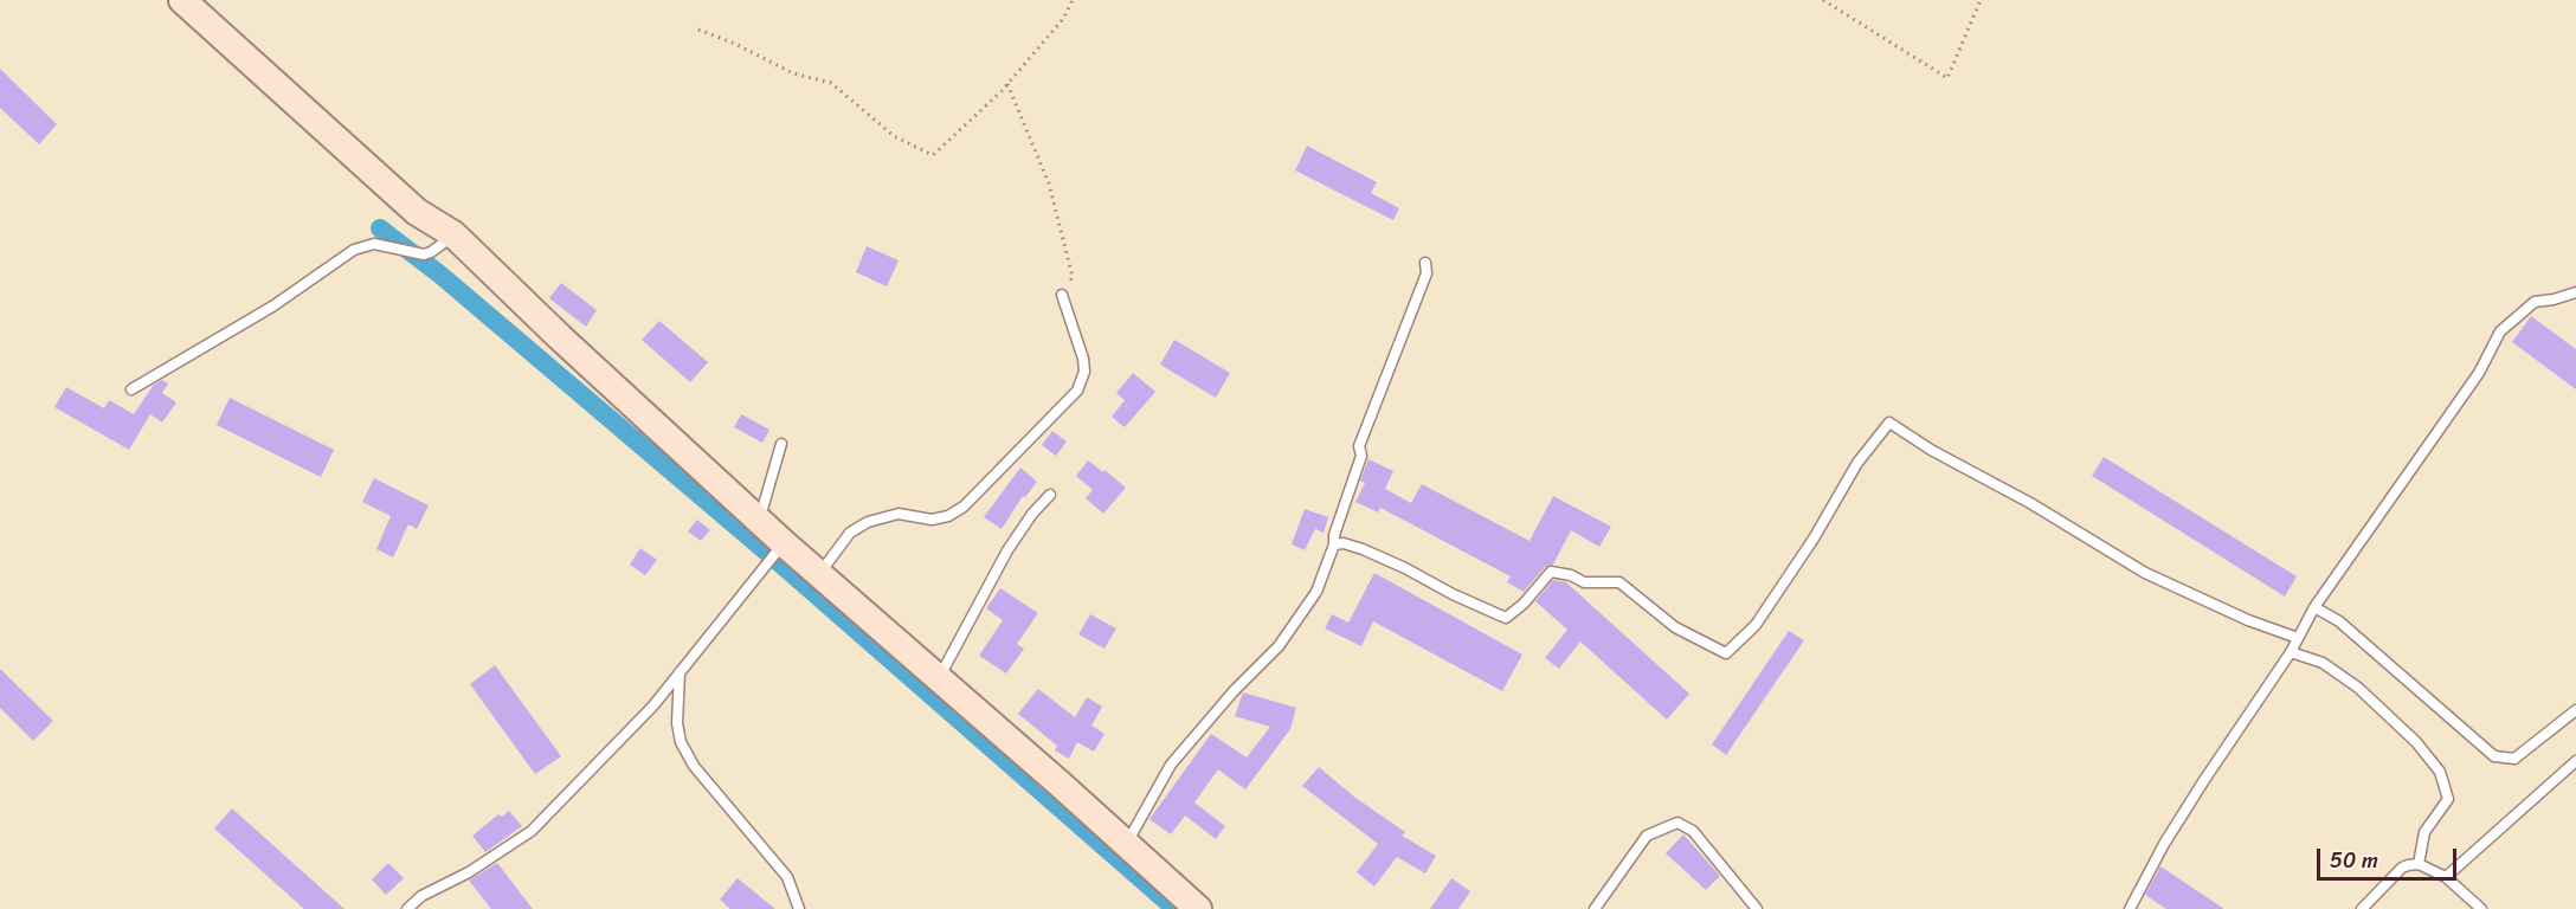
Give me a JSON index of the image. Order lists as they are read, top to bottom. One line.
{"scale_bar":"50 m"}
